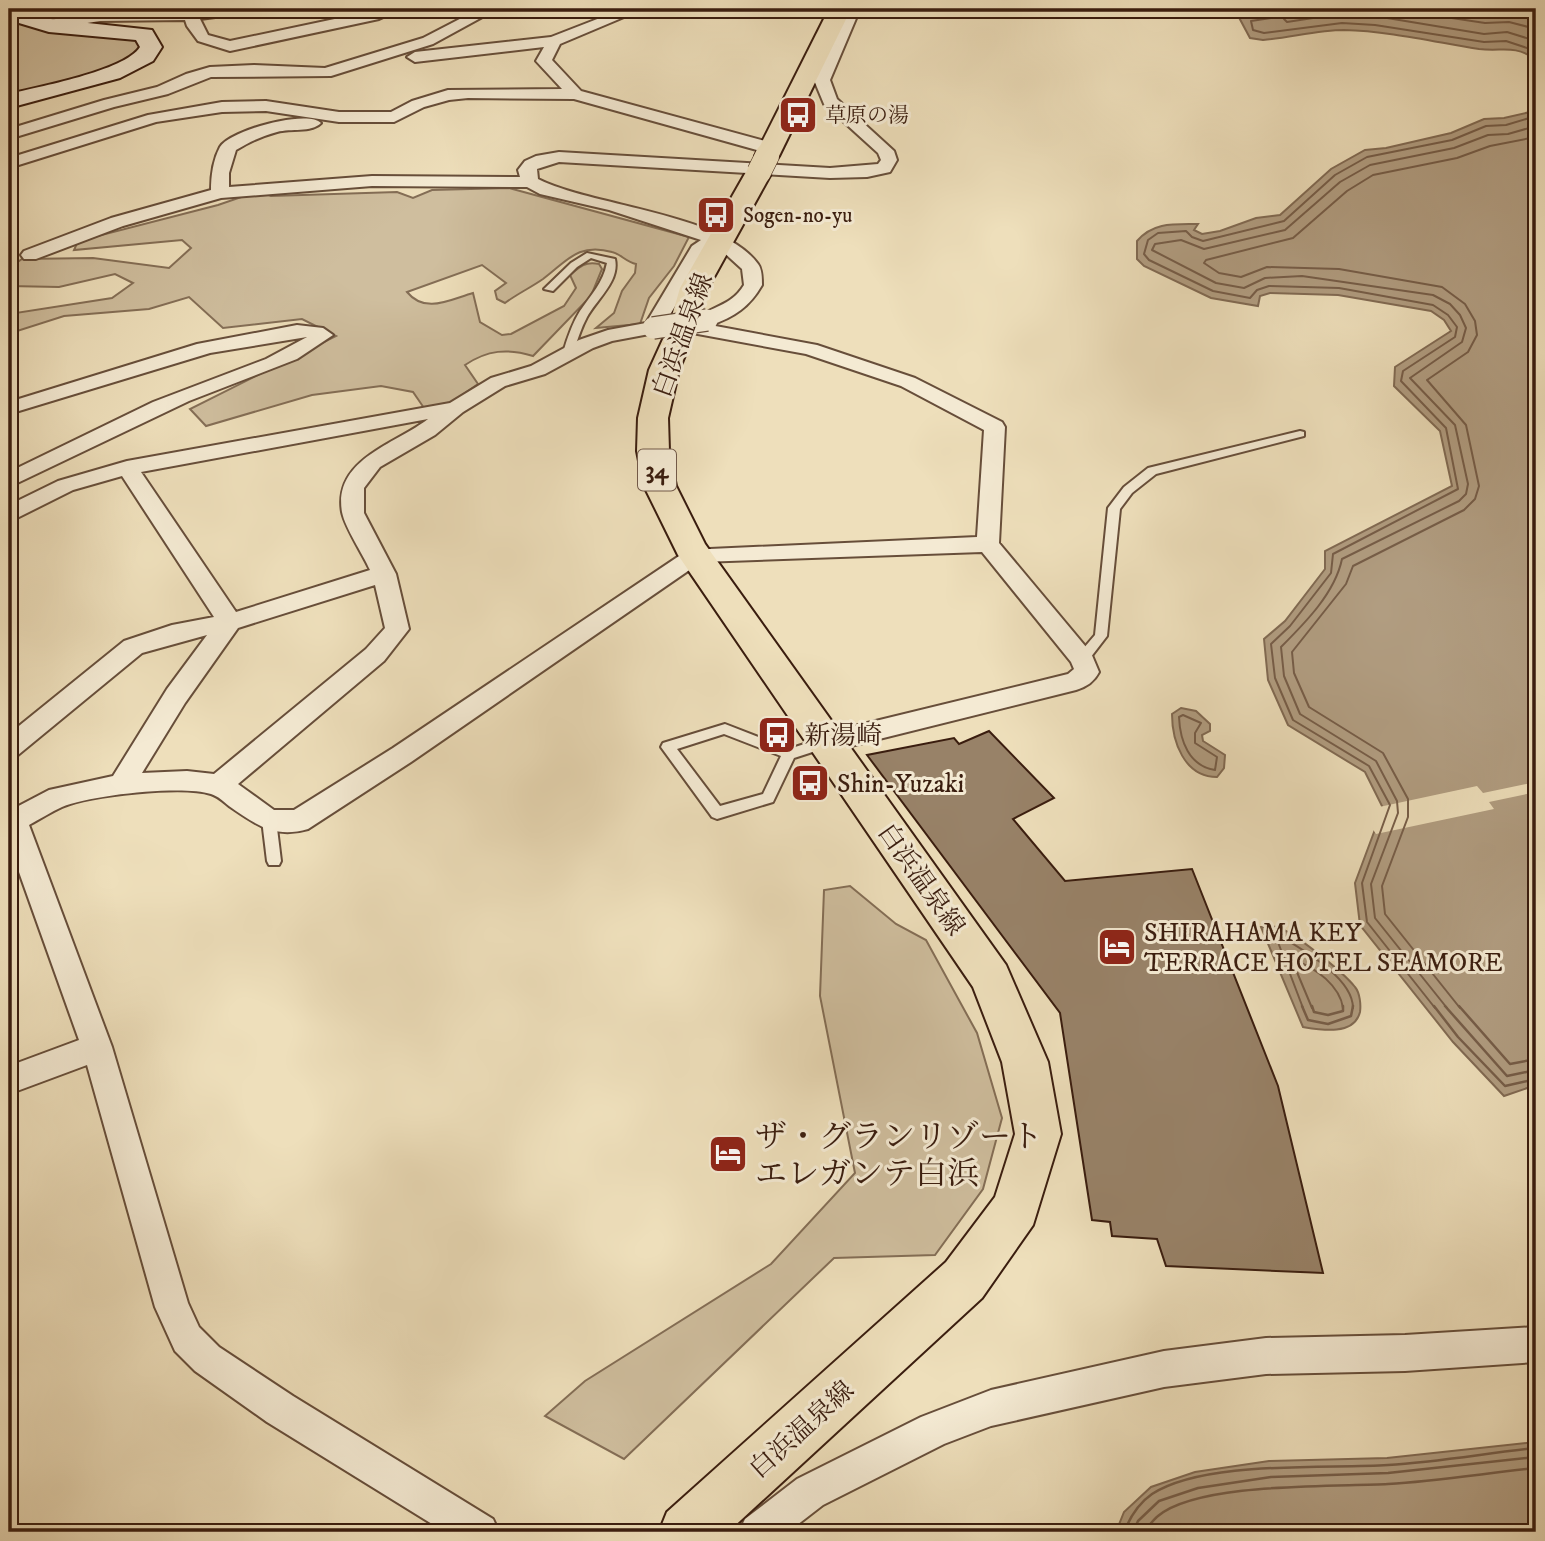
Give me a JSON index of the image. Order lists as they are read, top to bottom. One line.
{"streets":{"main road":["白浜温泉線","34"]},"places":{"bus stop":["草原の湯","Sogen-no-yu","新湯崎","Shin-Yuzaki"],"hotel":["SHIRAHAMA KEY TERRACE HOTEL SEAMORE","ザ・グランリゾート エレガンテ白浜"]}}
